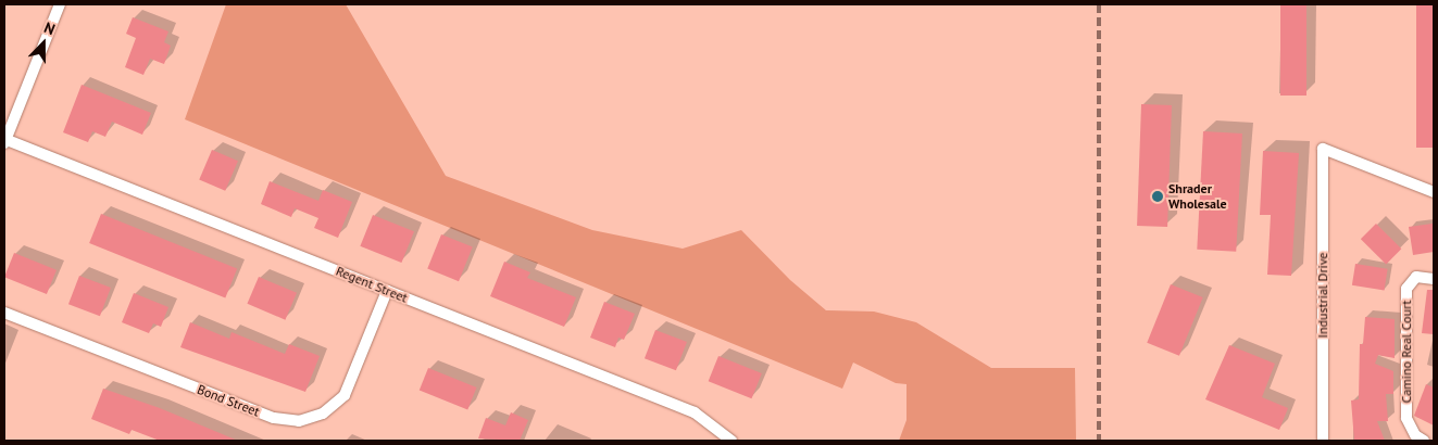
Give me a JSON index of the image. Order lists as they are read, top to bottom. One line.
{"streets":{"street":["Regent Street","Industrial Drive","Camino Real Court","Bond Street"]},"crossings":[["Regent Street","Bond Street"]],"places":["Shrader Wholesale"],"north":"top"}
